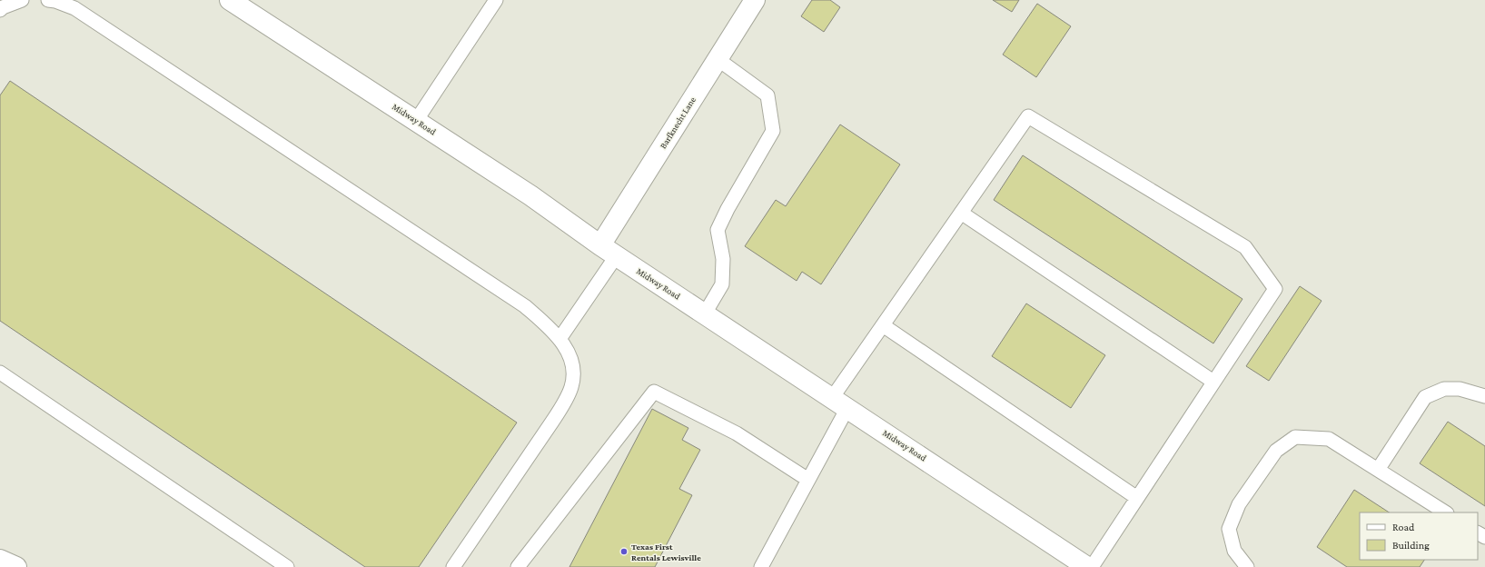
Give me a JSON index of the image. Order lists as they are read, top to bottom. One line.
{"streets":{"street":["Midway Road","Barfknecht Lane"]},"crossings":[["Midway Road","Barfknecht Lane"]],"places":["Texas First Rentals Lewisville"],"legend":["Road","Building"]}
